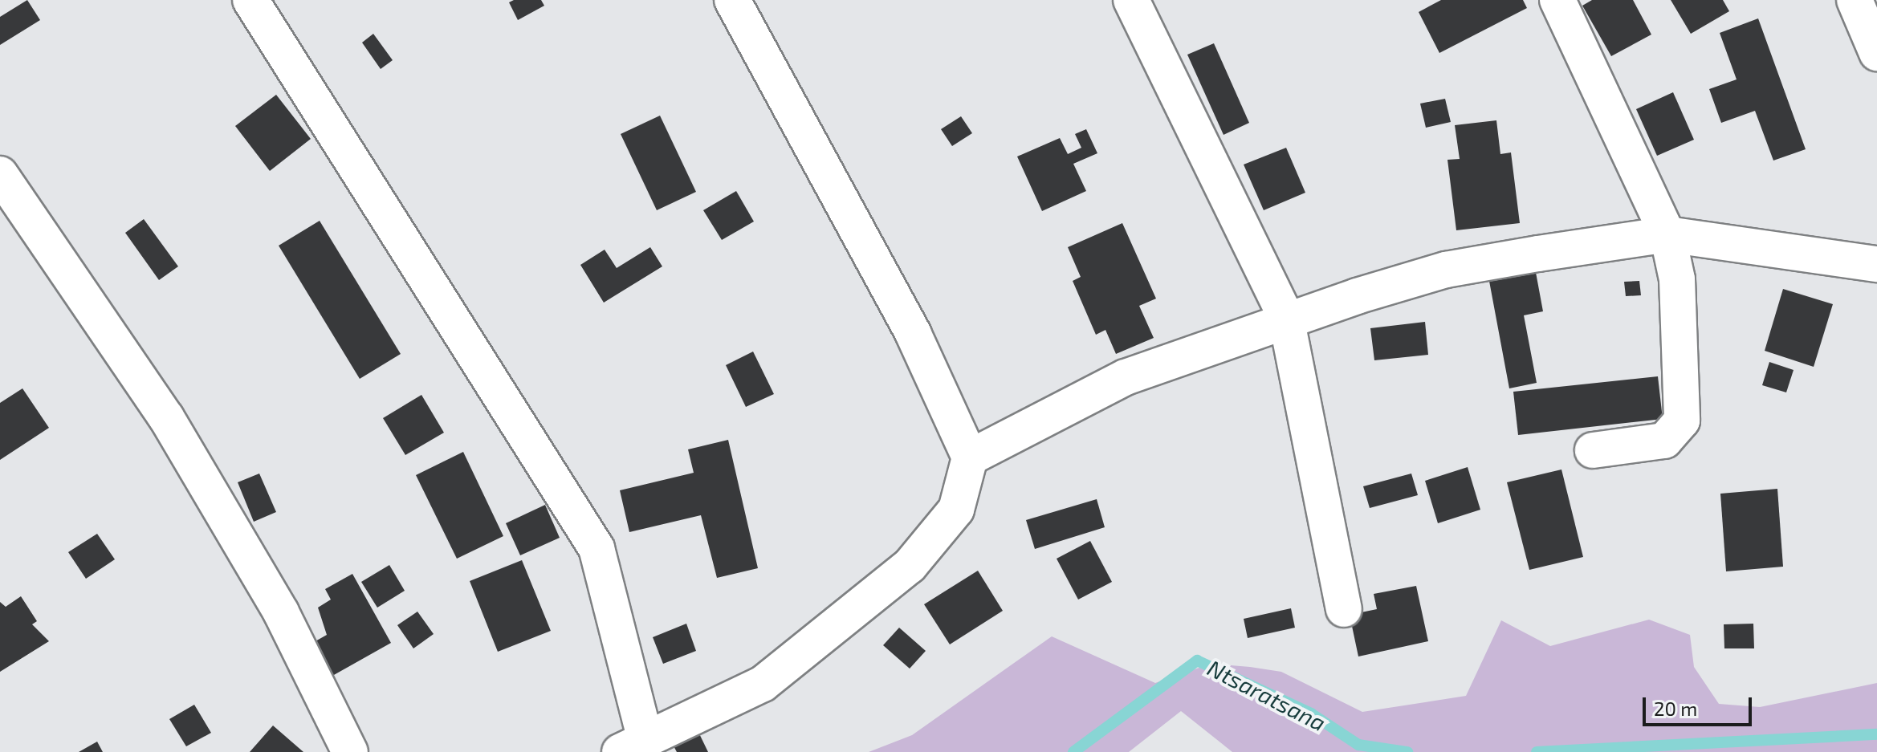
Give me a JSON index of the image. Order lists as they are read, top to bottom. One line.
{"water":["Ntsaratsana"],"scale_bar":"20 m"}
